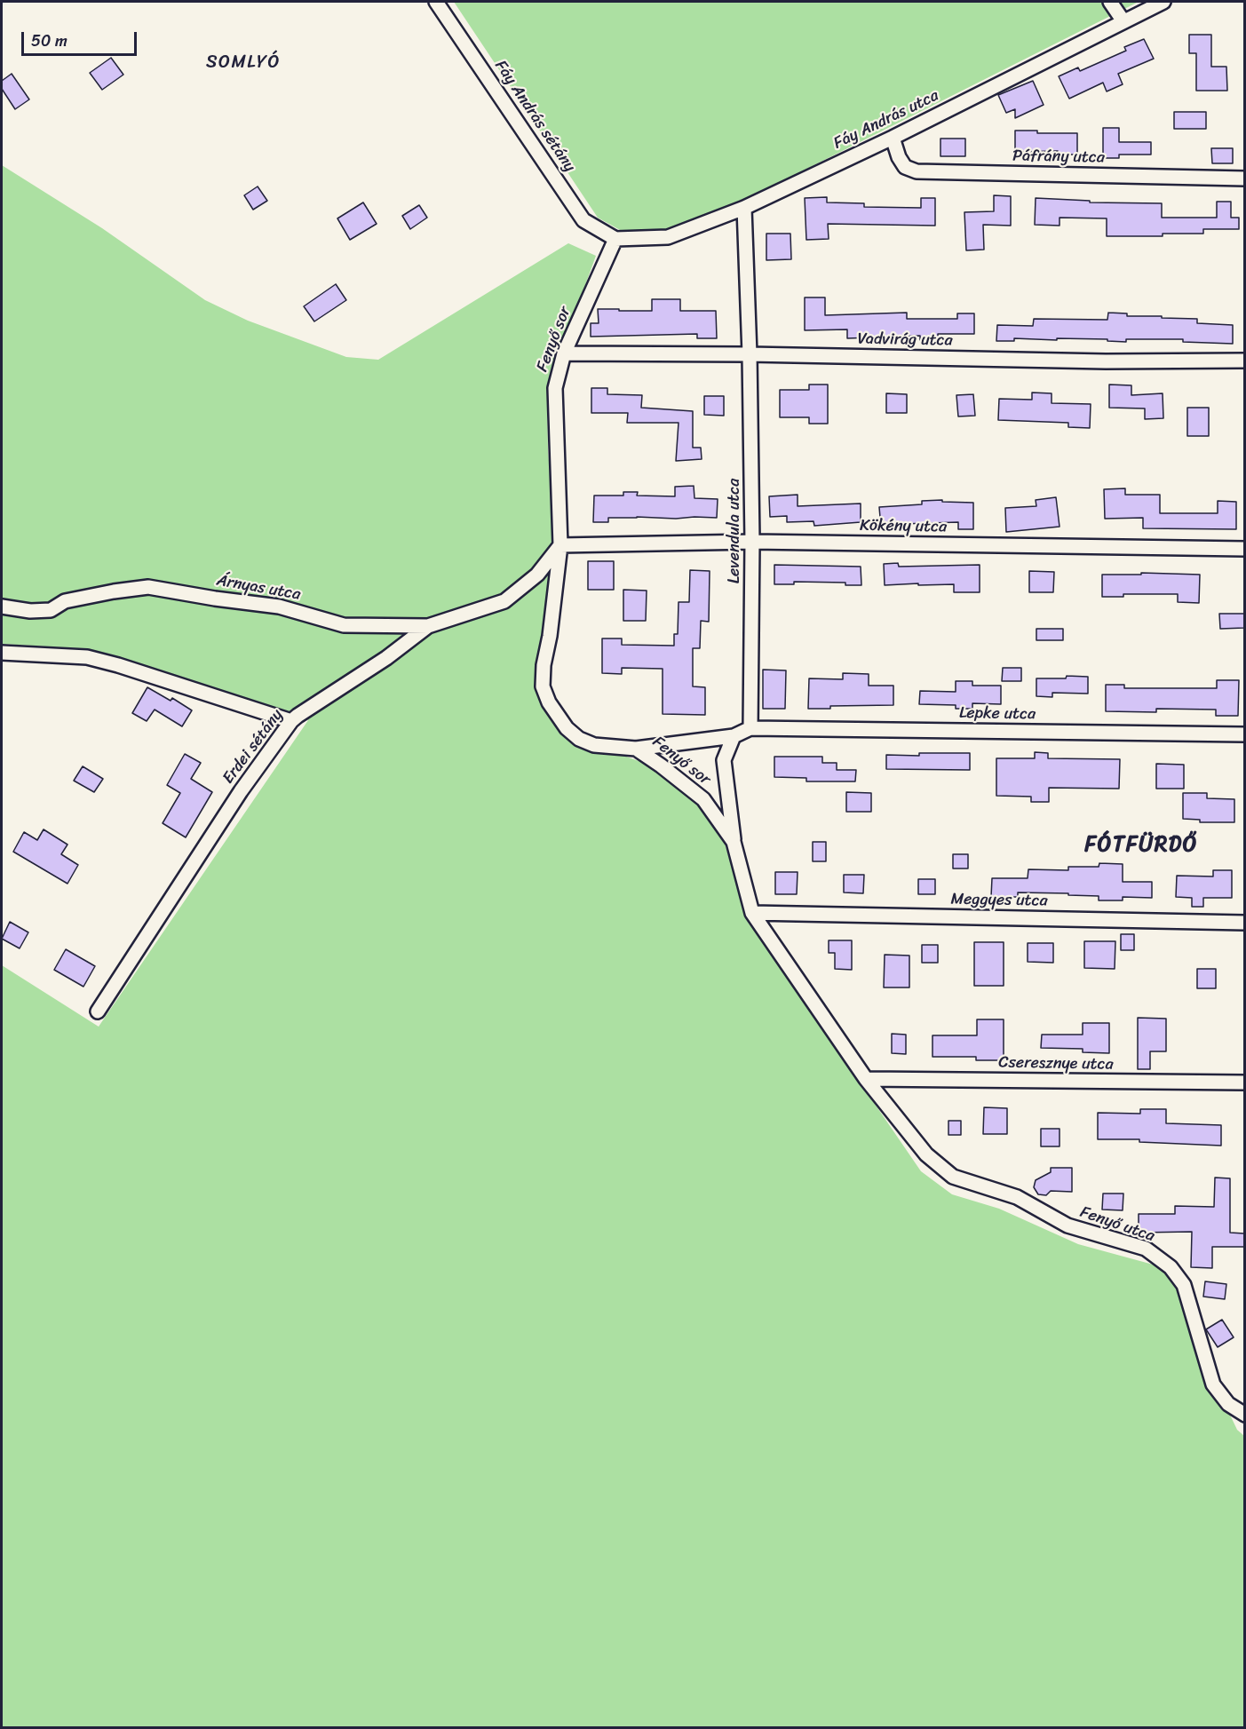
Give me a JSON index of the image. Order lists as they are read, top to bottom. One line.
{"streets":{"street":["Fáy András sétány","Fáy András utca","Páfrány utca","Fenyő sor","Vadvirág utca","Kökény utca","Levendula utca","Árnyas utca","Lepke utca","Erdei sétány","Meggyes utca","Cseresznye utca","Fenyő utca"]},"crossings":[["Fáy András sétány","Fáy András utca"],["Fáy András sétány","Fenyő sor"],["Fáy András utca","Páfrány utca"],["Fáy András utca","Fenyő sor"],["Fáy András utca","Levendula utca"],["Fenyő sor","Vadvirág utca"],["Fenyő sor","Kökény utca"],["Fenyő sor","Erdei sétány"],["Fenyő sor","Meggyes utca"],["Fenyő sor","Cseresznye utca"],["Fenyő sor","Fenyő utca"],["Vadvirág utca","Levendula utca"],["Kökény utca","Levendula utca"],["Kökény utca","Erdei sétány"],["Levendula utca","Lepke utca"],["Árnyas utca","Erdei sétány"]],"districts":["SOMLYÓ","FÓTFÜRDŐ"],"scale_bar":"50 m"}
